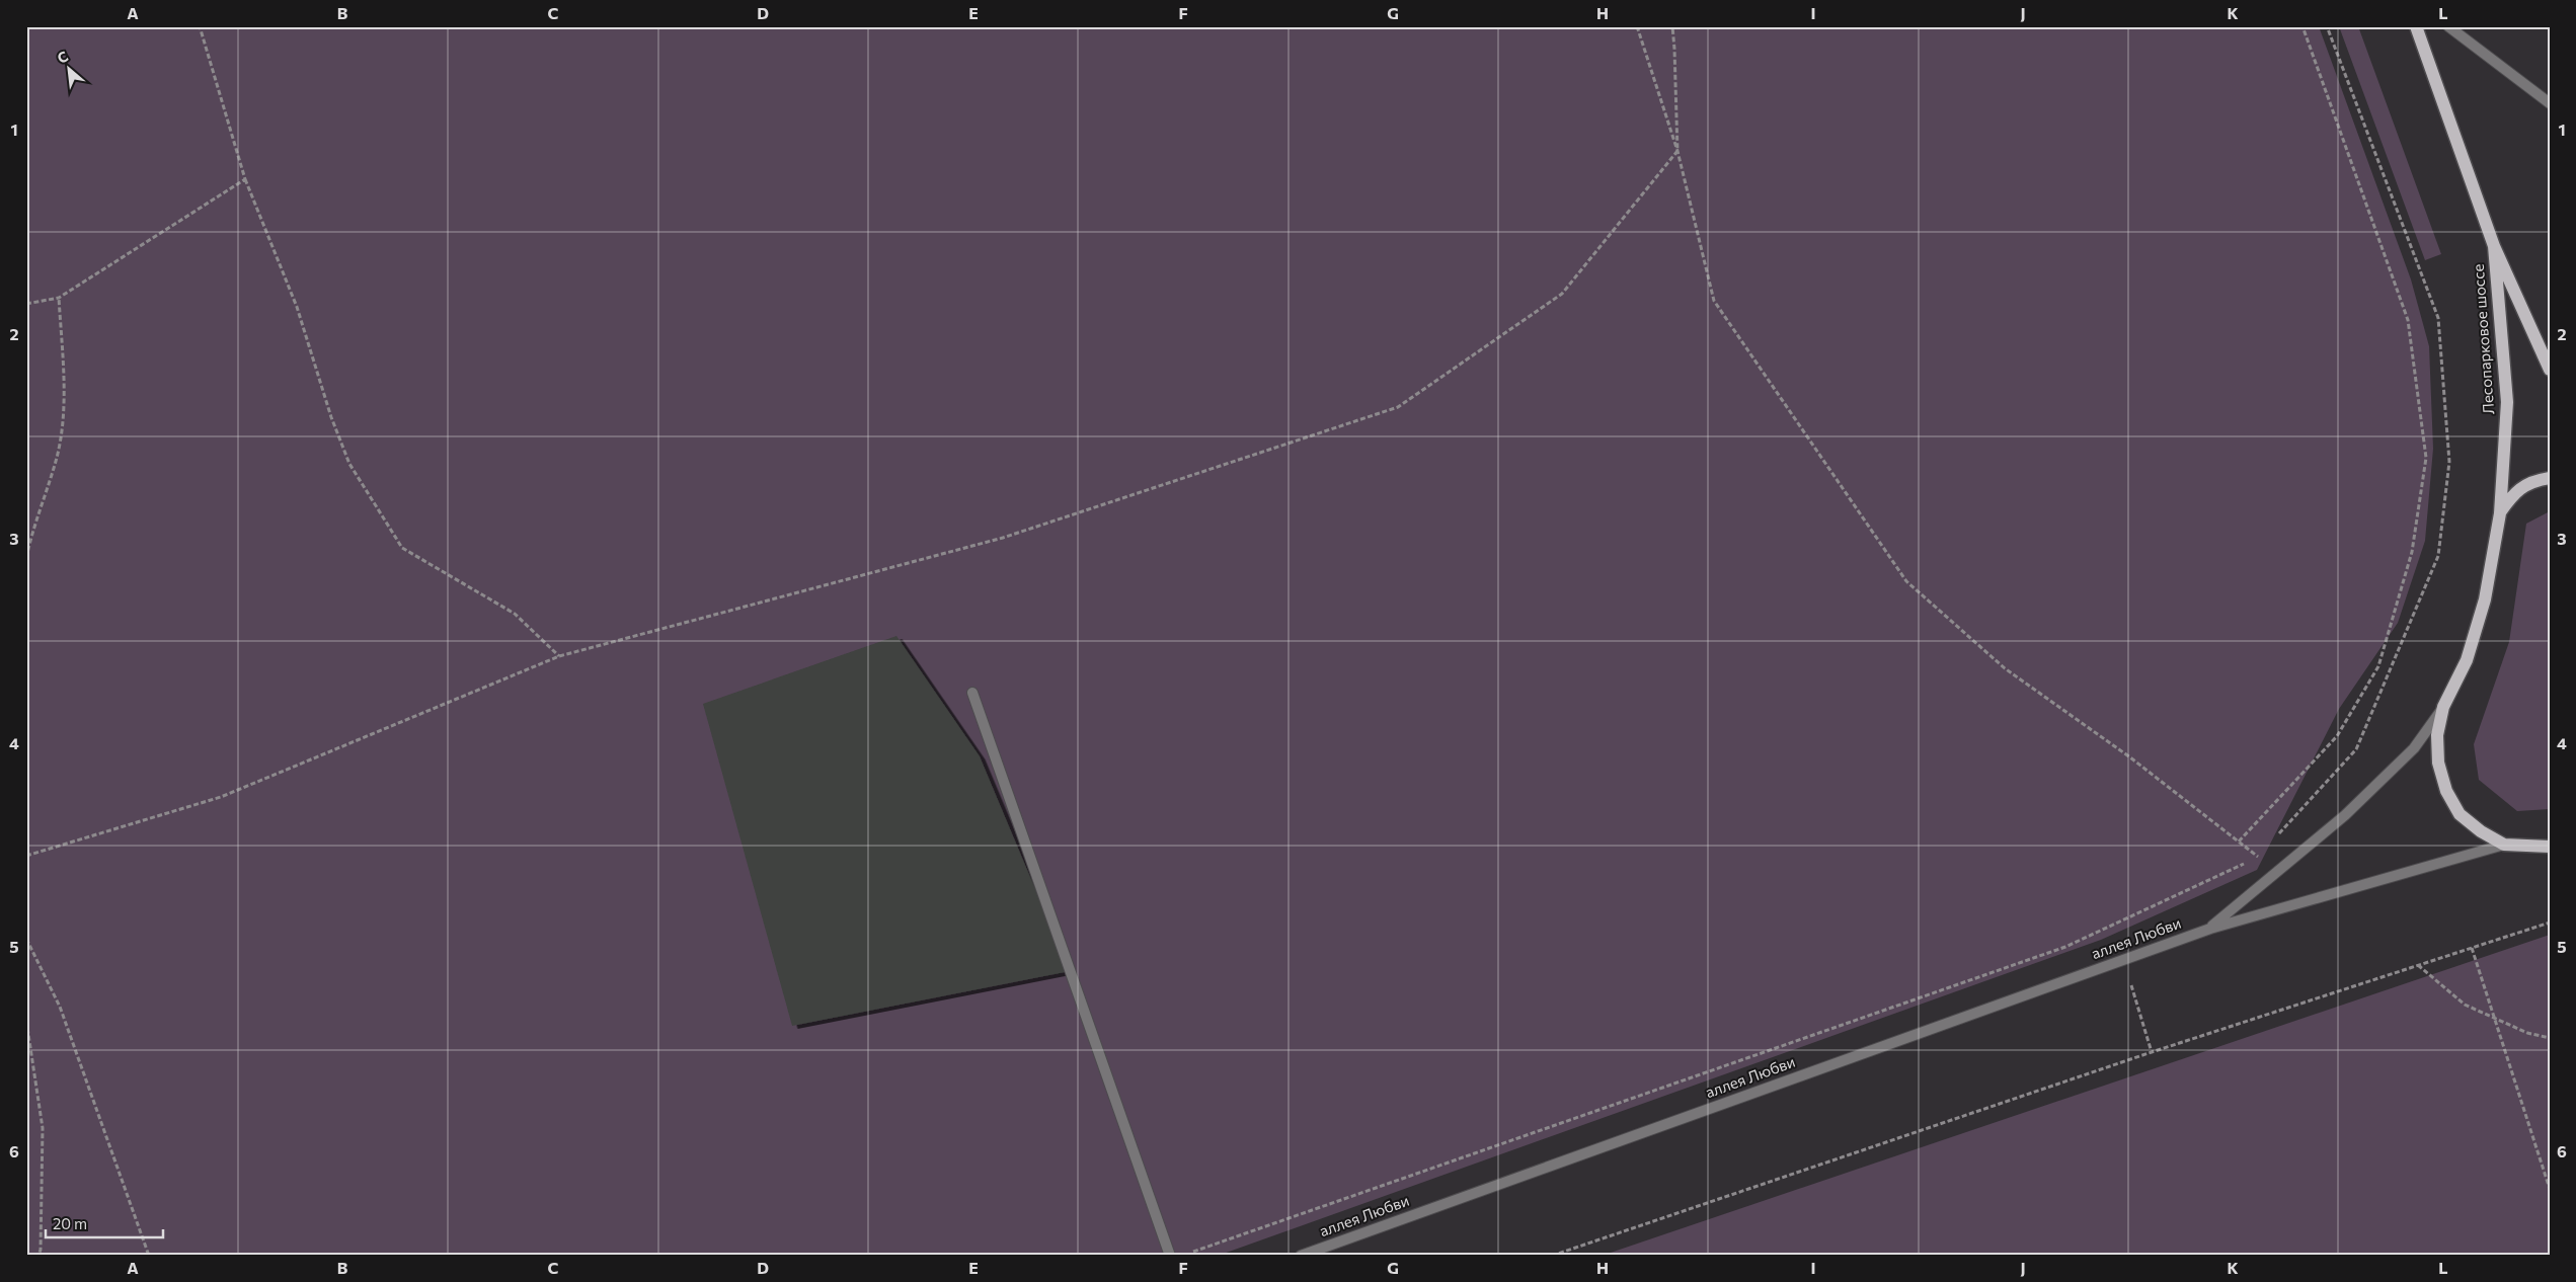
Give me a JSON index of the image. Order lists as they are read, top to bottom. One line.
{"streets":{"main road":["Лесопарковое шоссе"],"street":["аллея Любви"]},"crossings":[["Лесопарковое шоссе","аллея Любви"]],"scale_bar":"20 m","north":"top left","grid":{"columns":["A","B","C","D","E","F","G","H","I","J","K","L"],"rows":["1","2","3","4","5","6"]}}
